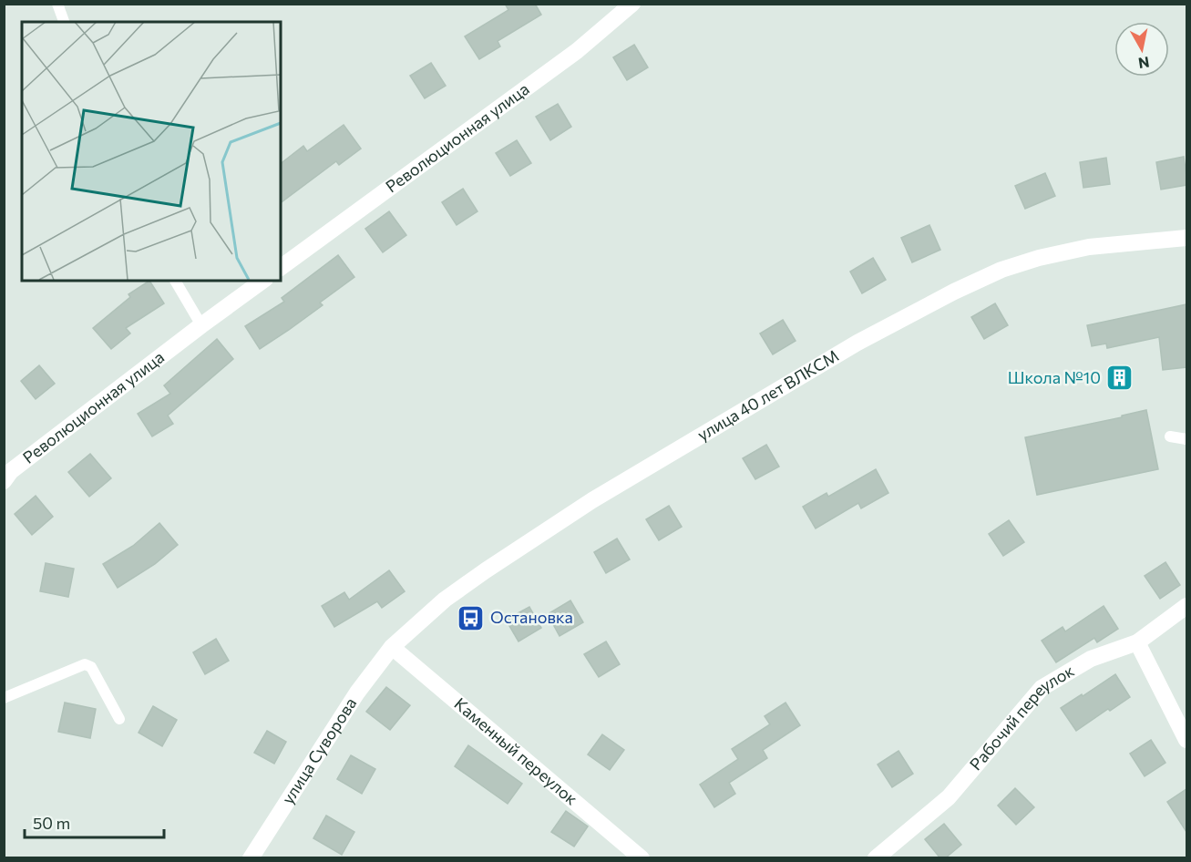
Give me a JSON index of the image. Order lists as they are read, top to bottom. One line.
{"streets":{"street":["Революционная улица","улица 40 лет ВЛКСМ","Рабочий переулок","улица Суворова","Каменный переулок"]},"crossings":[["улица 40 лет ВЛКСМ","улица Суворова"],["улица 40 лет ВЛКСМ","Каменный переулок"],["улица Суворова","Каменный переулок"]],"places":{"building":["Школа №10"],"bus stop":["Остановка"]},"scale_bar":"50 m","north":"bottom"}
